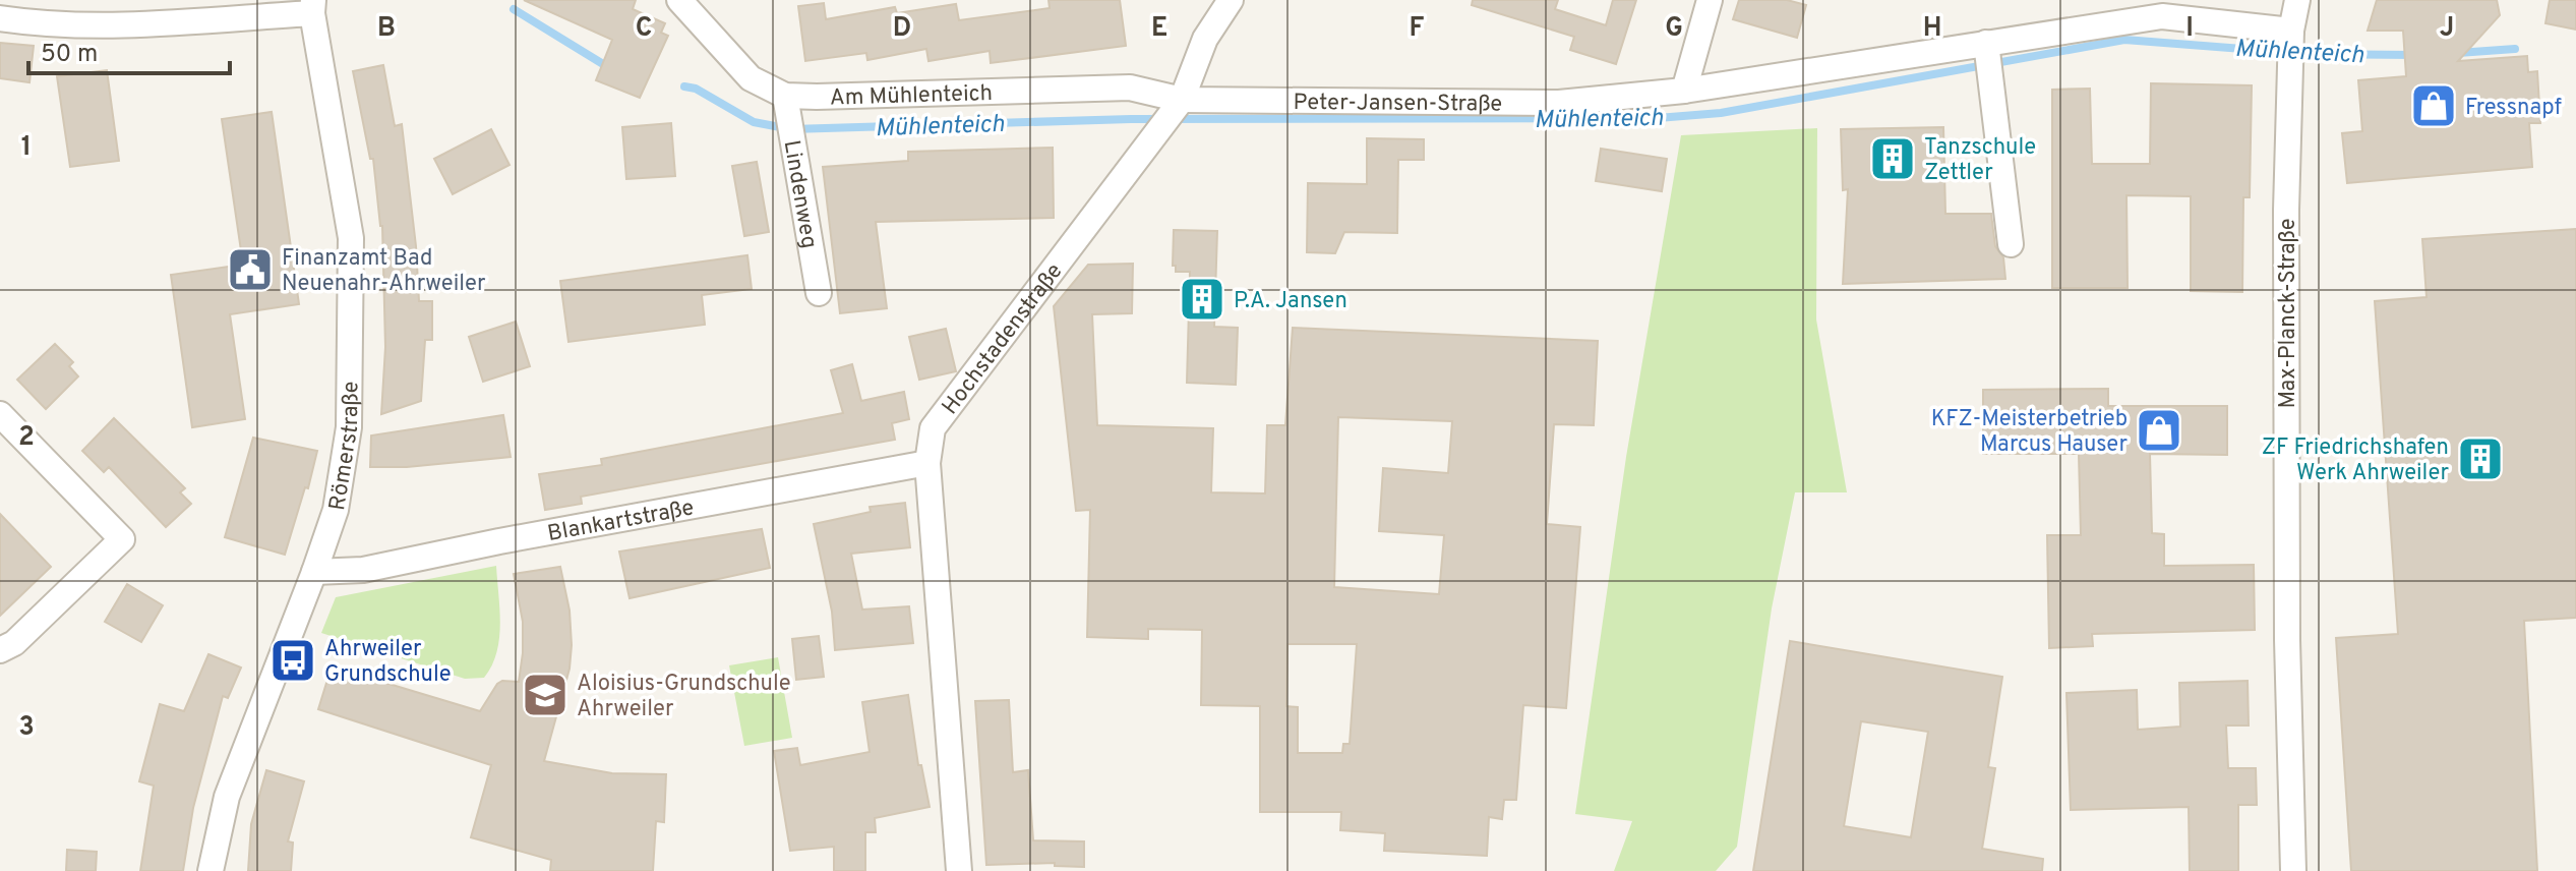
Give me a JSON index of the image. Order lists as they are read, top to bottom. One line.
{"streets":{"street":["Am Mühlenteich","Peter-Jansen-Straße","Lindenweg","Max-Planck-Straße","Hochstadenstraße","Römerstraße","Blankartstraße"]},"crossings":[["Am Mühlenteich","Peter-Jansen-Straße"],["Am Mühlenteich","Lindenweg"],["Am Mühlenteich","Hochstadenstraße"],["Peter-Jansen-Straße","Max-Planck-Straße"],["Peter-Jansen-Straße","Hochstadenstraße"],["Hochstadenstraße","Blankartstraße"],["Römerstraße","Blankartstraße"]],"water":["Mühlenteich"],"places":{"shop":["Fressnapf","KFZ-Meisterbetrieb Marcus Hauser"],"building":["Tanzschule Zettler","P.A. Jansen","ZF Friedrichshafen Werk Ahrweiler"],"public building":["Finanzamt Bad Neuenahr-Ahrweiler"],"bus stop":["Ahrweiler Grundschule"],"school or university":["Aloisius-Grundschule Ahrweiler"]},"scale_bar":"50 m","grid":{"columns":["B","C","D","E","F","G","H","I","J"],"rows":["1","2","3"]}}
